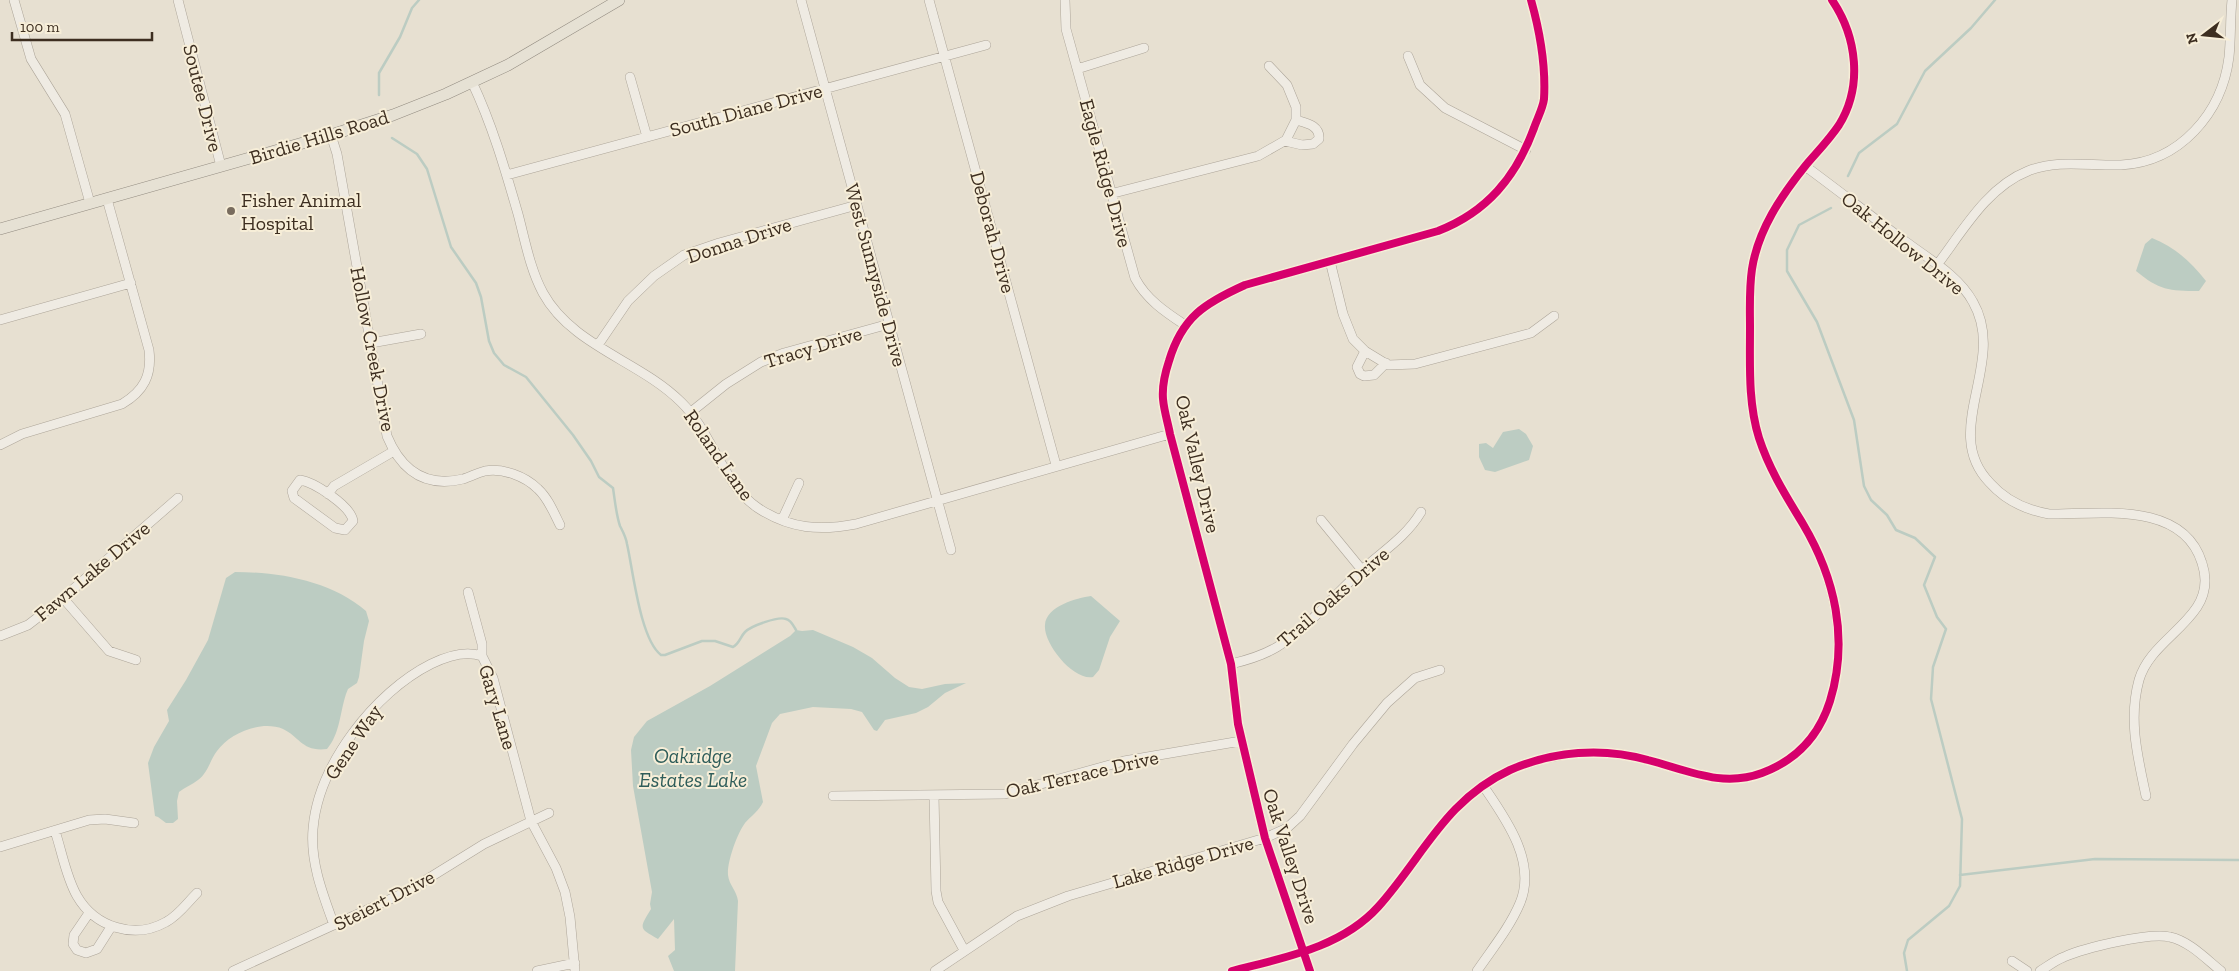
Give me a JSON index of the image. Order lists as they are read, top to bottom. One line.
{"streets":{"main road":["Birdie Hills Road"],"street":["Soutee Drive","South Diane Drive","Eagle Ridge Drive","Deborah Drive","Donna Drive","Oak Hollow Drive","West Sunnyside Drive","Tracy Drive","Hollow Creek Drive","Roland Lane","Oak Valley Drive","Fawn Lake Drive","Trail Oaks Drive","Gary Lane","Gene Way","Oak Terrace Drive","Lake Ridge Drive","Steiert Drive"]},"crossings":[["Soutee Drive","Birdie Hills Road"],["South Diane Drive","Deborah Drive"],["South Diane Drive","West Sunnyside Drive"],["South Diane Drive","Roland Lane"],["Birdie Hills Road","Hollow Creek Drive"],["Birdie Hills Road","Roland Lane"],["Eagle Ridge Drive","Oak Valley Drive"],["Deborah Drive","Roland Lane"],["Donna Drive","West Sunnyside Drive"],["Donna Drive","Roland Lane"],["West Sunnyside Drive","Tracy Drive"],["West Sunnyside Drive","Roland Lane"],["Tracy Drive","Roland Lane"],["Roland Lane","Oak Valley Drive"],["Oak Valley Drive","Trail Oaks Drive"],["Oak Valley Drive","Oak Terrace Drive"],["Oak Valley Drive","Lake Ridge Drive"],["Gary Lane","Gene Way"],["Gary Lane","Steiert Drive"],["Gene Way","Steiert Drive"]],"water":["Oakridge Estates Lake"],"places":["Fisher Animal Hospital"],"scale_bar":"100 m","north":"left"}
